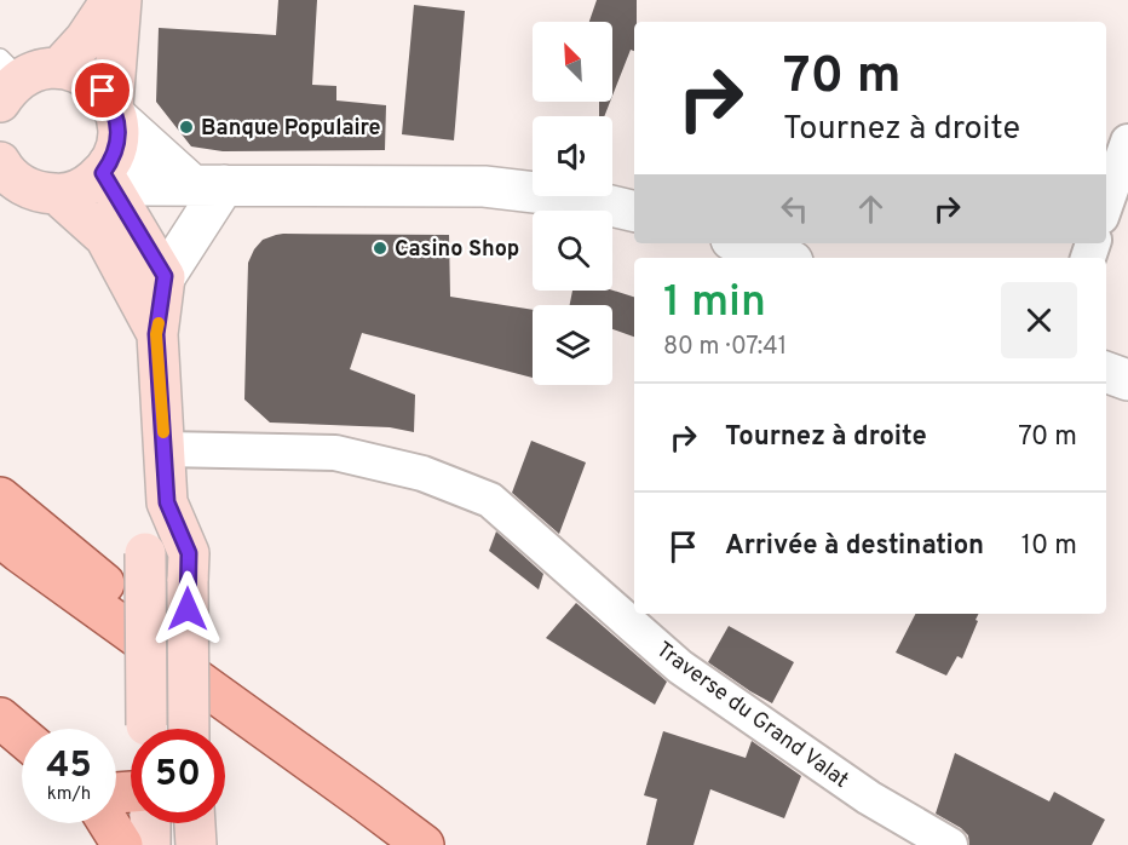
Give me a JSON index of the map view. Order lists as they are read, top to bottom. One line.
{"streets":{"street":["Traverse du Grand Valat"]},"places":["Banque Populaire","Casino Shop"],"north":"top left","page":{"turn":["70 m","Tournez à droite"],"heading":["1 min","80 m · 07:41"],"list":[{"name":"Tournez à droite","value":"70 m"},{"name":"Arrivée à destination","value":"10 m"}],"speed":"45 km/h","limit":"50"}}
